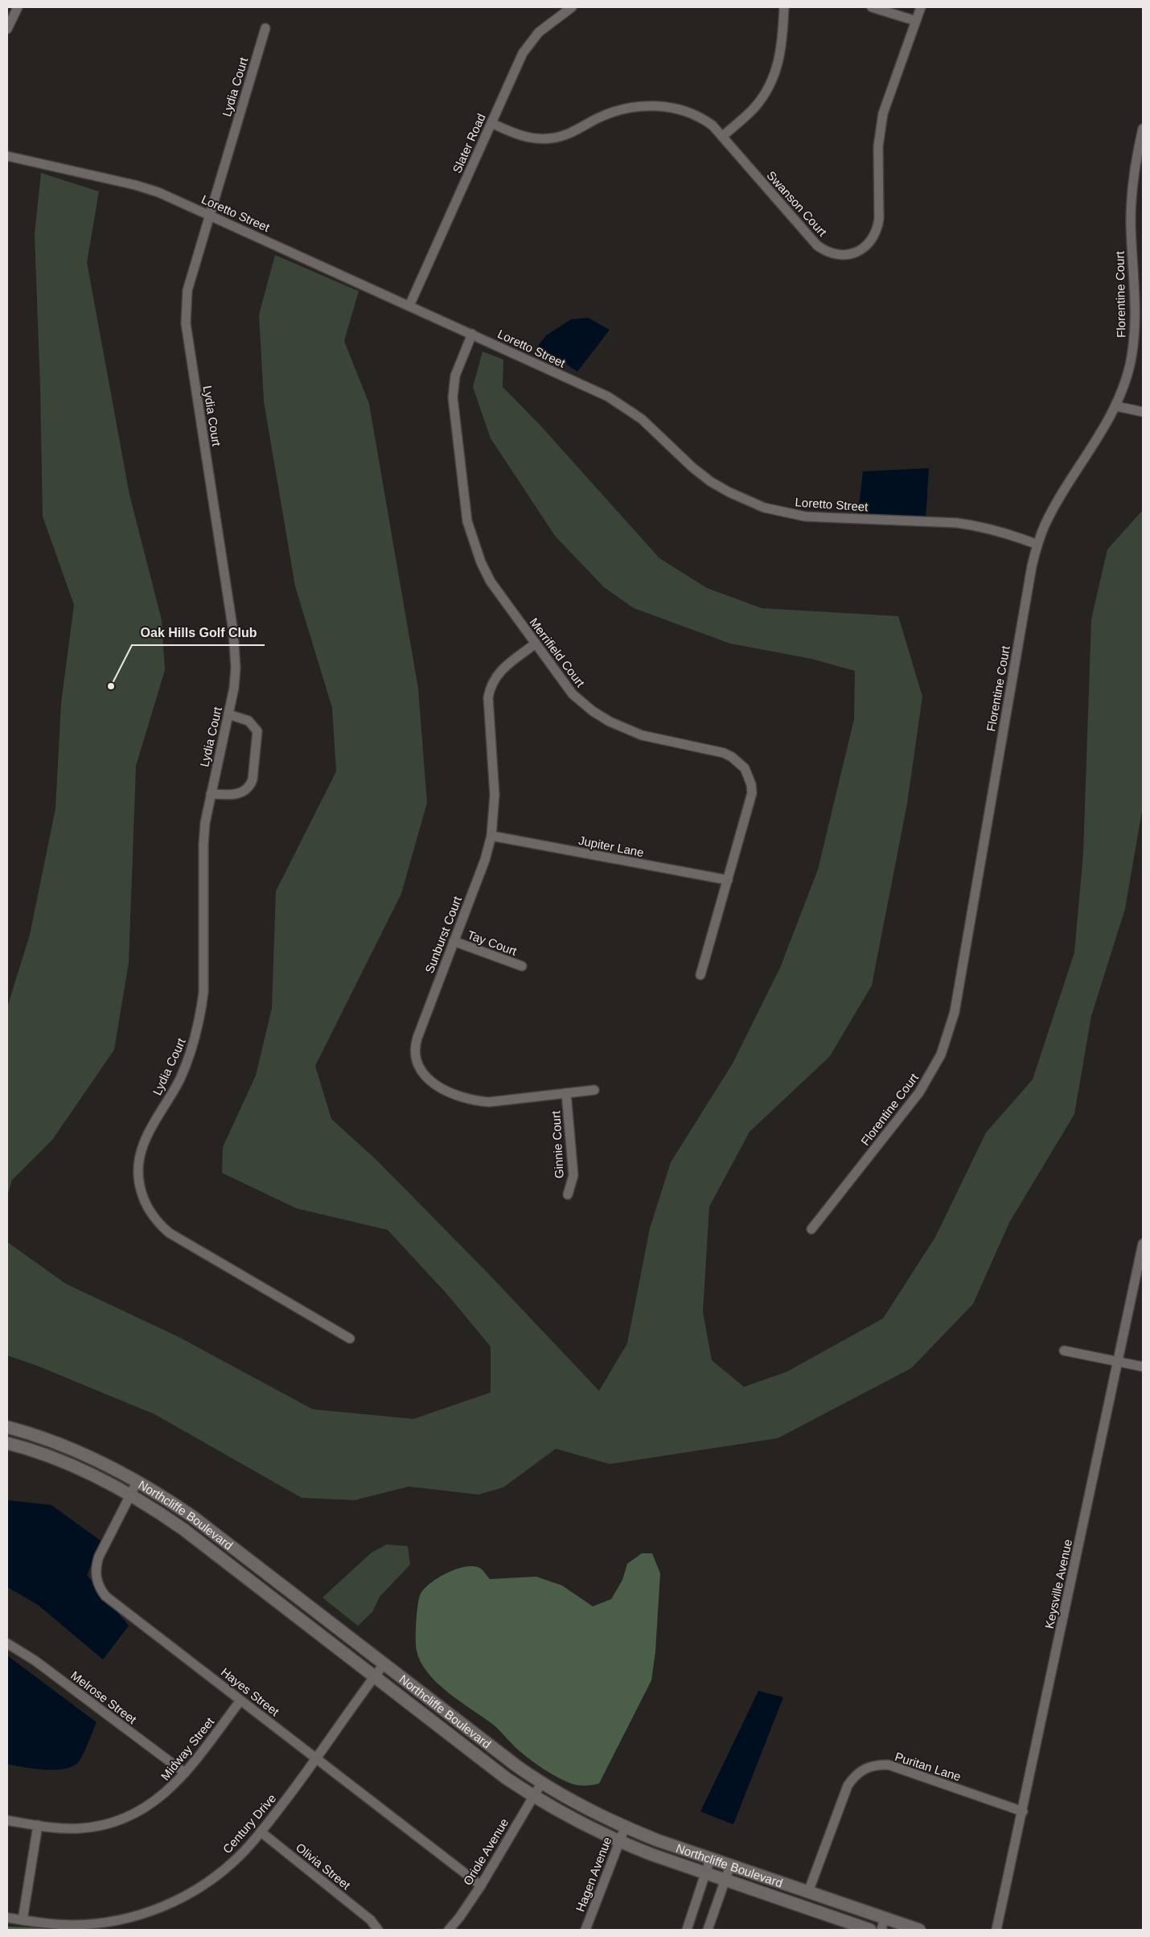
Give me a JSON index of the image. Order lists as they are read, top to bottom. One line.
{"streets":{"main road":["Northcliffe Boulevard"],"street":["Lydia Court","Slater Road","Swanson Court","Loretto Street","Florentine Court","Merrifield Court","Jupiter Lane","Sunburst Court","Tay Court","Ginnie Court","Keysville Avenue","Hayes Street","Melrose Street","Midway Street","Puritan Lane","Century Drive","Oriole Avenue","Olivia Street","Hagen Avenue"]},"crossings":[["Lydia Court","Loretto Street"],["Slater Road","Swanson Court"],["Slater Road","Loretto Street"],["Loretto Street","Florentine Court"],["Loretto Street","Merrifield Court"],["Merrifield Court","Jupiter Lane"],["Merrifield Court","Sunburst Court"],["Jupiter Lane","Sunburst Court"],["Sunburst Court","Tay Court"],["Sunburst Court","Ginnie Court"],["Northcliffe Boulevard","Hayes Street"],["Northcliffe Boulevard","Puritan Lane"],["Northcliffe Boulevard","Century Drive"],["Northcliffe Boulevard","Oriole Avenue"],["Northcliffe Boulevard","Hagen Avenue"],["Keysville Avenue","Puritan Lane"],["Hayes Street","Midway Street"],["Hayes Street","Century Drive"],["Hayes Street","Oriole Avenue"],["Melrose Street","Midway Street"],["Century Drive","Olivia Street"]],"places":["Oak Hills Golf Club"]}
